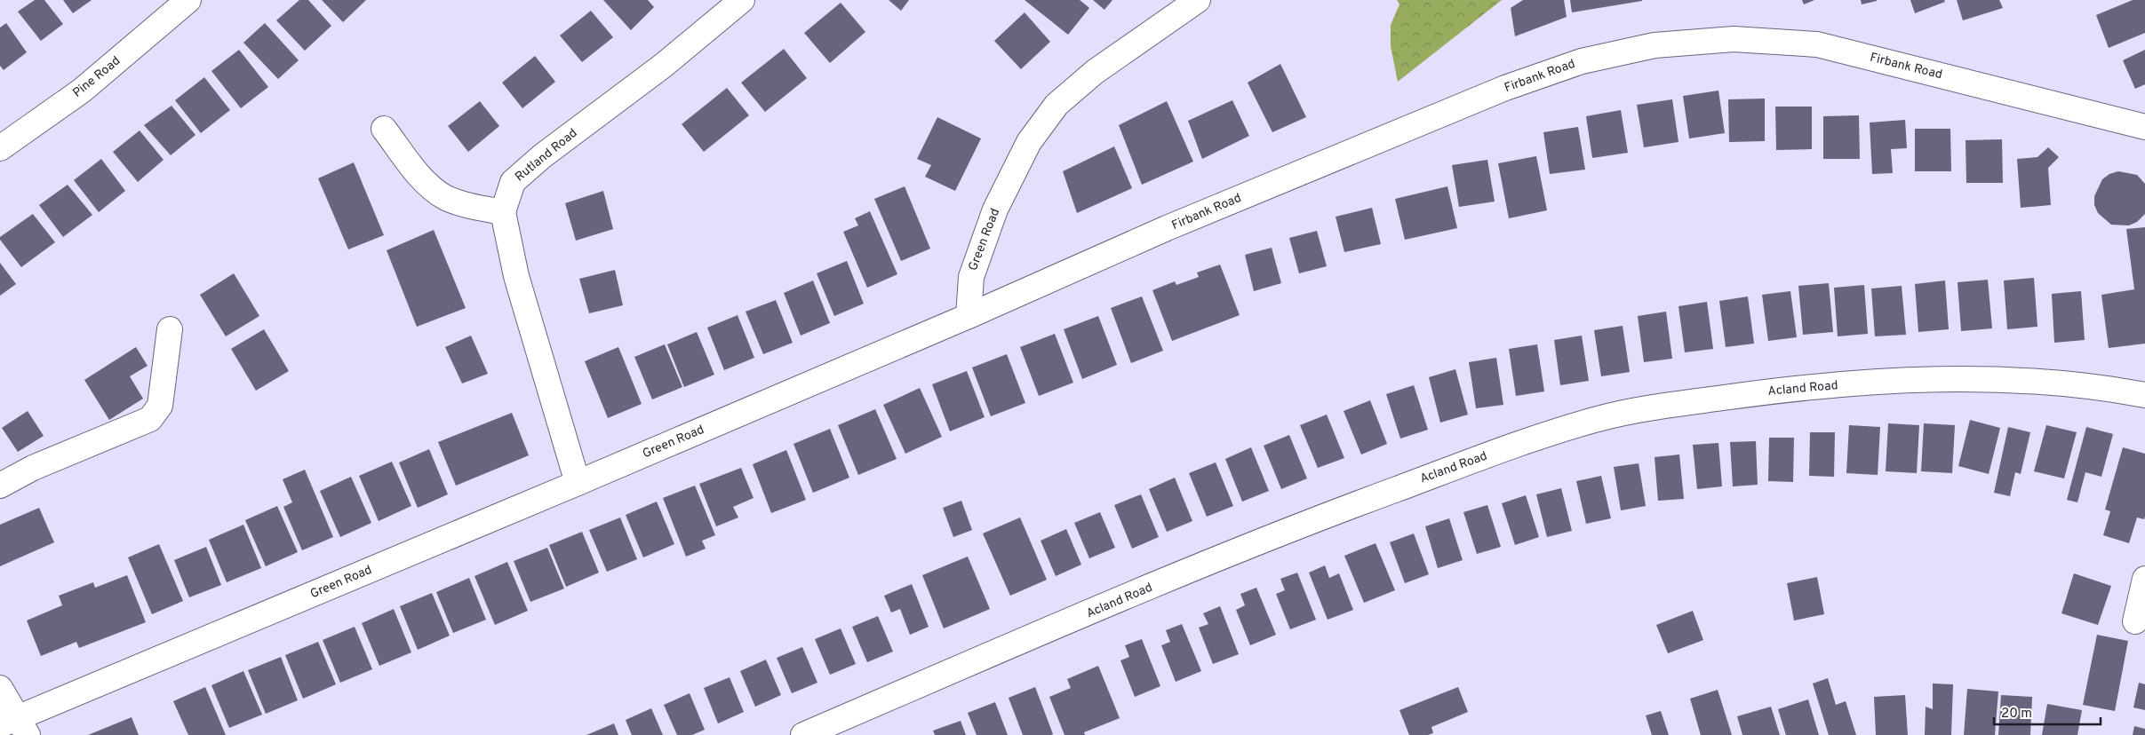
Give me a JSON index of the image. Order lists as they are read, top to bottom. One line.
{"streets":{"street":["Firbank Road","Pine Road","Rutland Road","Green Road","Acland Road"]},"crossings":[["Firbank Road","Green Road"]],"scale_bar":"20 m"}
